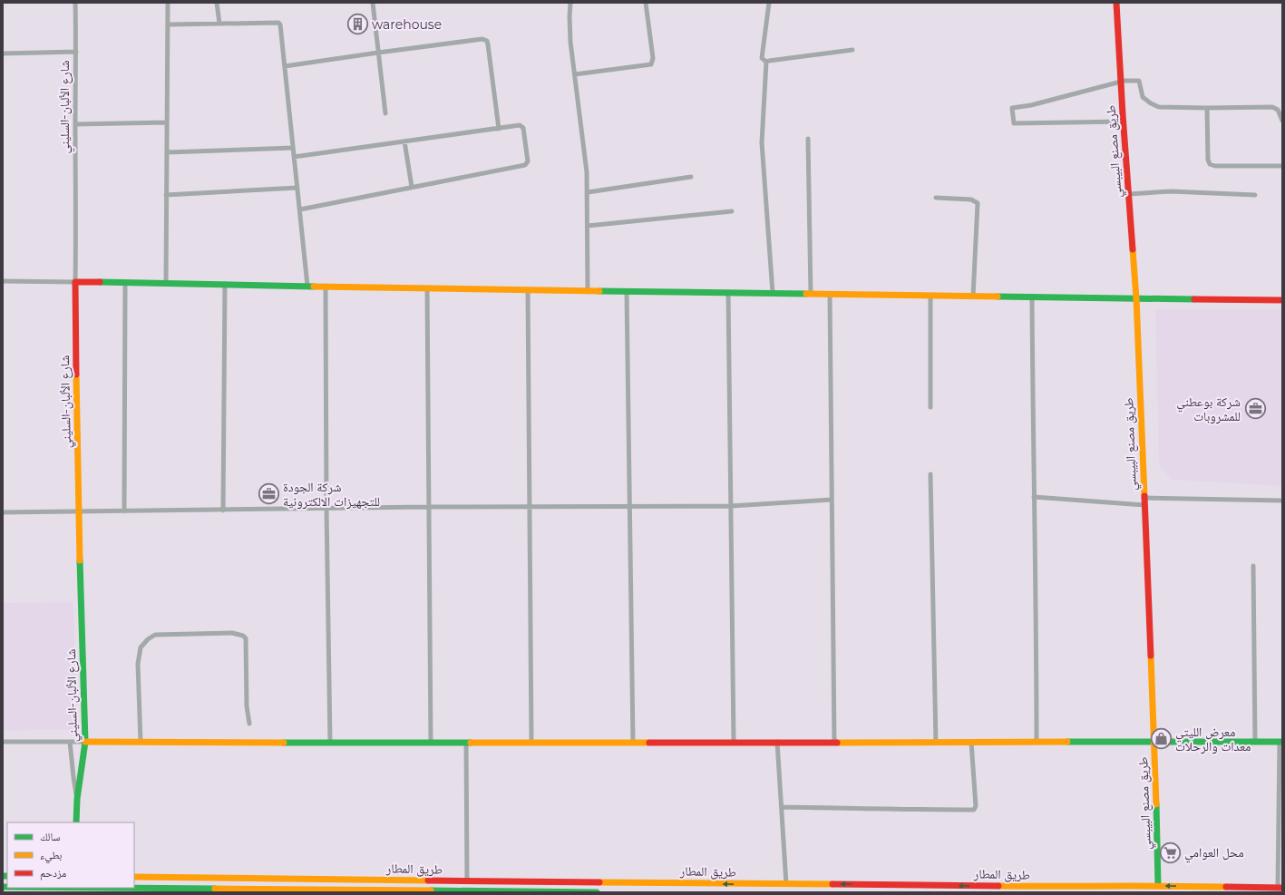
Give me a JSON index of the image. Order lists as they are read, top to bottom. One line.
{"streets":{"main road":["شارع الألبان-السليني","طريق مصنع البيبسي","طريق المطار"]},"crossings":[["طريق مصنع البيبسي","طريق المطار"]],"one_way":["طريق المطار"],"places":{"building":["warehouse"],"office":["شركة بوعطني للمشروبات","شركة الجودة للتجهيزات الالكترونية"],"shop":["معرض الليتي معدات والرحلات"],"supermarket":["محل العوامي"]},"legend":["سالك","بطيء","مزدحم"]}
